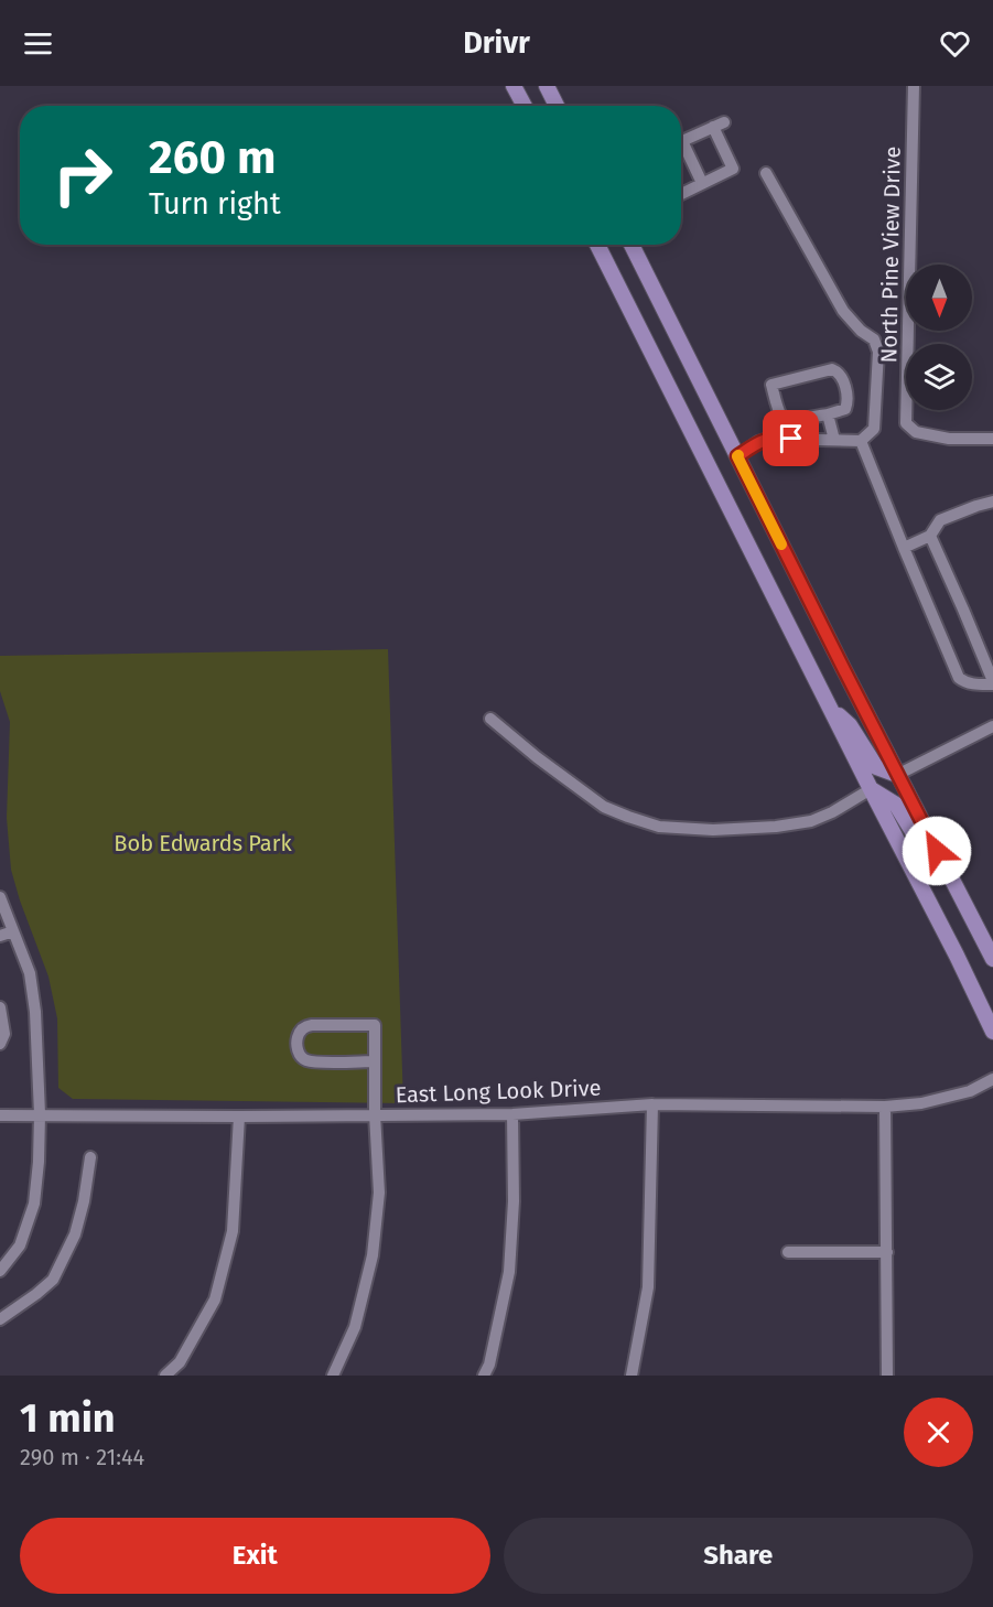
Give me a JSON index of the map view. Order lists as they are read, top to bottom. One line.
{"streets":{"street":["North Pine View Drive","East Long Look Drive"]},"parks":["Bob Edwards Park"],"north":"bottom","page":{"header":"Drivr","turn":["260 m","Turn right"],"heading":["1 min","290 m · 21:44"],"buttons":["Exit","Share"]}}
